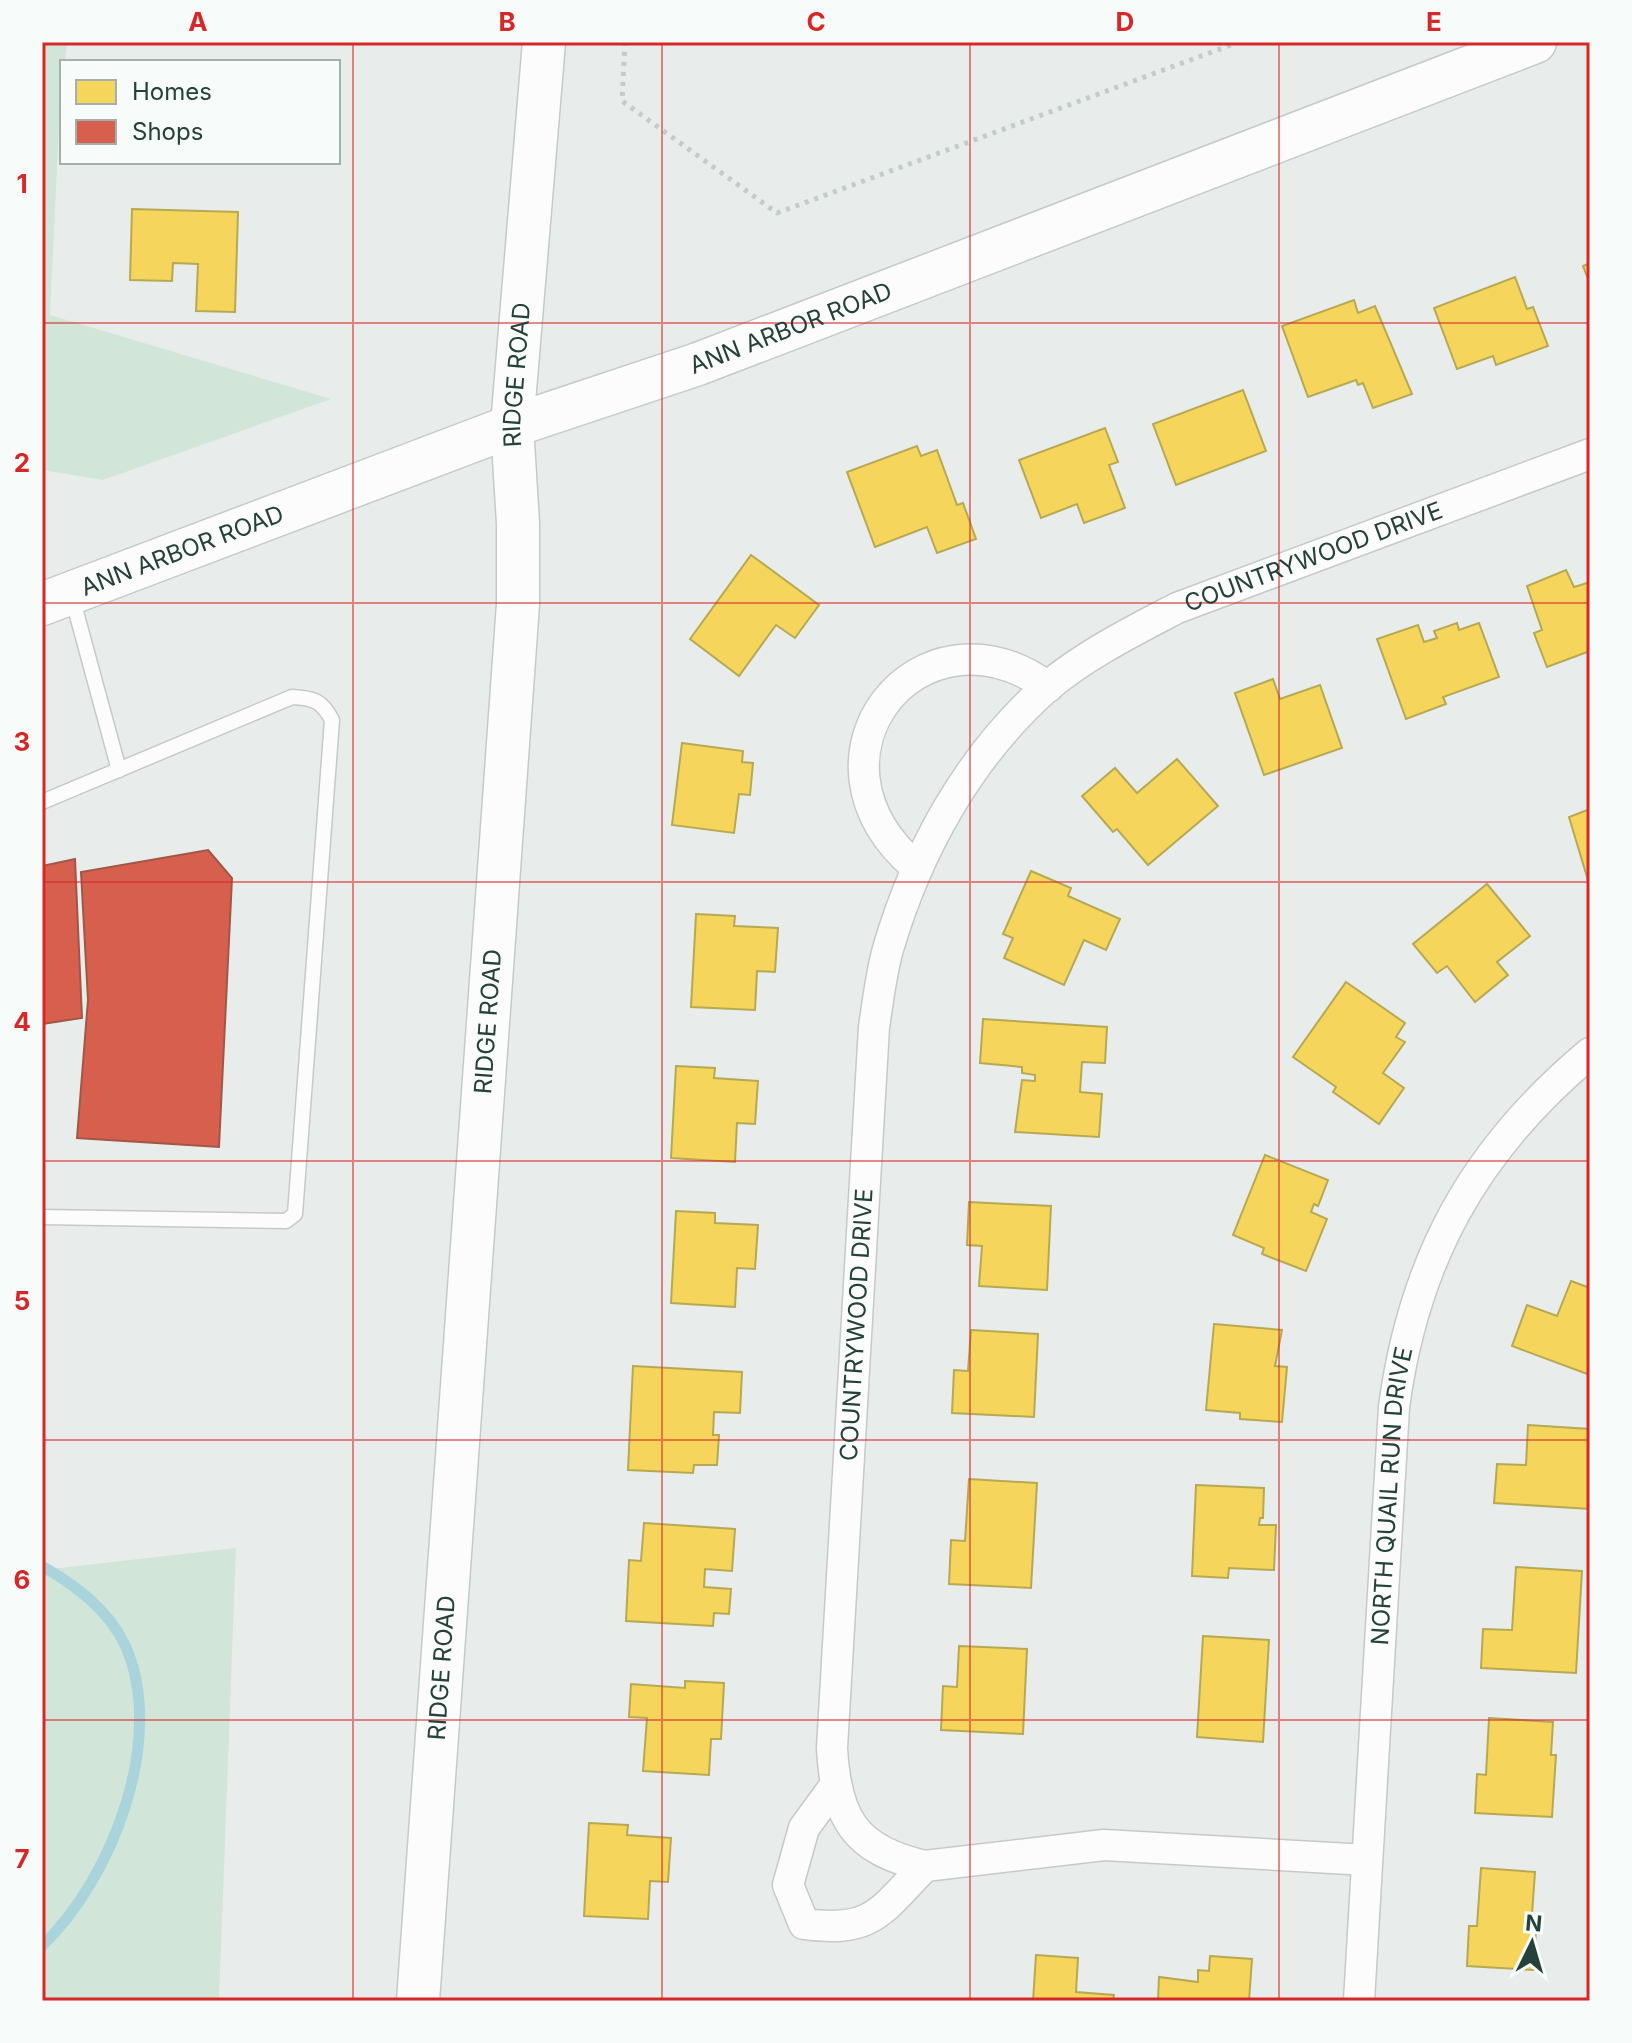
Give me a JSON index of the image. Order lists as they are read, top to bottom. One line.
{"streets":{"street":["ANN ARBOR ROAD","RIDGE ROAD","COUNTRYWOOD DRIVE","NORTH QUAIL RUN DRIVE"]},"crossings":[["ANN ARBOR ROAD","RIDGE ROAD"],["COUNTRYWOOD DRIVE","NORTH QUAIL RUN DRIVE"]],"legend":["Homes","Shops"],"north":"top","grid":{"columns":["A","B","C","D","E"],"rows":["1","2","3","4","5","6","7"]}}
